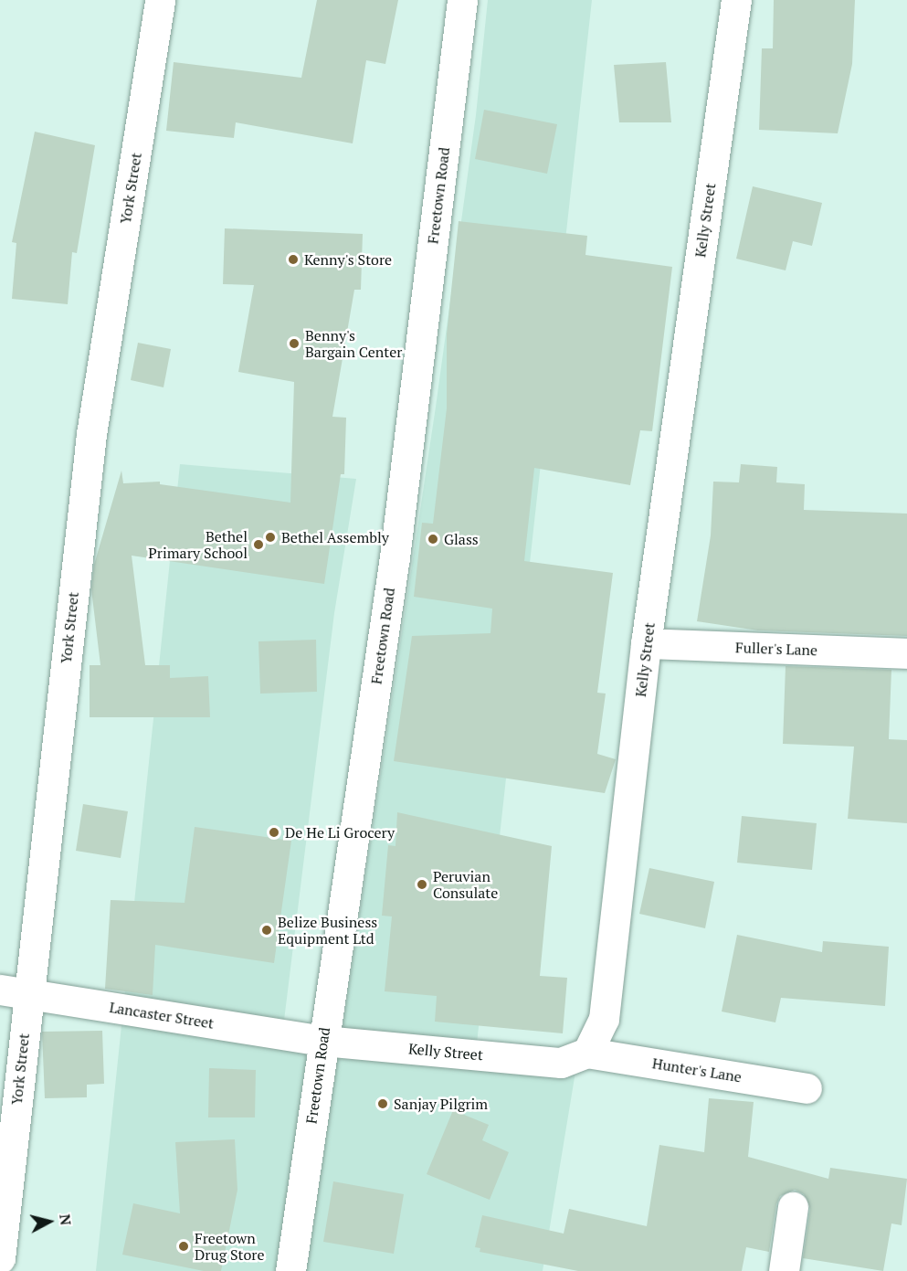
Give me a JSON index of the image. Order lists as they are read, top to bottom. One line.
{"streets":{"street":["York Street","Freetown Road","Kelly Street","Fuller's Lane","Lancaster Street","Hunter's Lane"]},"crossings":[["York Street","Lancaster Street"],["Freetown Road","Kelly Street"],["Freetown Road","Lancaster Street"],["Kelly Street","Fuller's Lane"],["Kelly Street","Lancaster Street"],["Kelly Street","Hunter's Lane"]],"places":["Kenny's Store","Benny's Bargain Center","Bethel Assembly","Glass","Bethel Primary School","De He Li Grocery","Peruvian Consulate","Belize Business Equipment Ltd","Sanjay Pilgrim","Freetown Drug Store"],"north":"right"}
